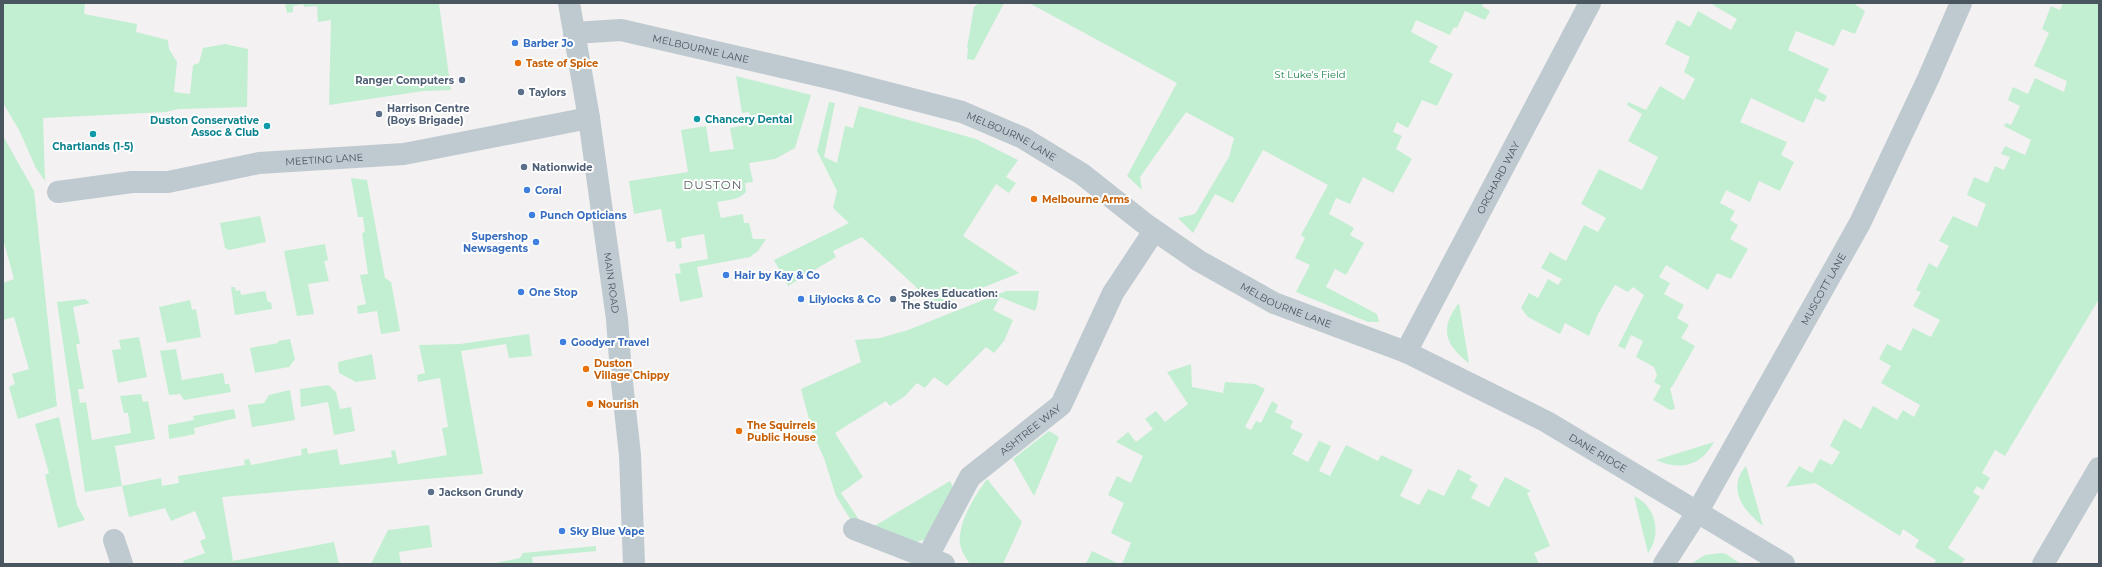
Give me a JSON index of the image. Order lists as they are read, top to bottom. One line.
{"streets":{"street":["MELBOURNE LANE","MEETING LANE","ORCHARD WAY","MAIN ROAD","MUSCOTT LANE","ASHTREE WAY","DANE RIDGE"]},"crossings":[["MELBOURNE LANE","ORCHARD WAY"],["MELBOURNE LANE","MAIN ROAD"],["MELBOURNE LANE","ASHTREE WAY"],["MELBOURNE LANE","DANE RIDGE"],["MEETING LANE","MAIN ROAD"],["ORCHARD WAY","DANE RIDGE"],["MUSCOTT LANE","DANE RIDGE"]],"districts":["DUSTON"],"parks":["St Luke's Field"],"places":["Barber Jo","Taste of Spice","Ranger Computers","Taylors","Harrison Centre (Boys Brigade)","Chancery Dental","Duston Conservative Assoc & Club","Chartlands (1-5)","Nationwide","Coral","Melbourne Arms","Punch Opticians","Supershop Newsagents","Hair by Kay & Co","One Stop","Lilylocks & Co","Spokes Education: The Studio","Goodyer Travel","Duston Village Chippy","Nourish","The Squirrels Public House","Jackson Grundy","Sky Blue Vape"]}
